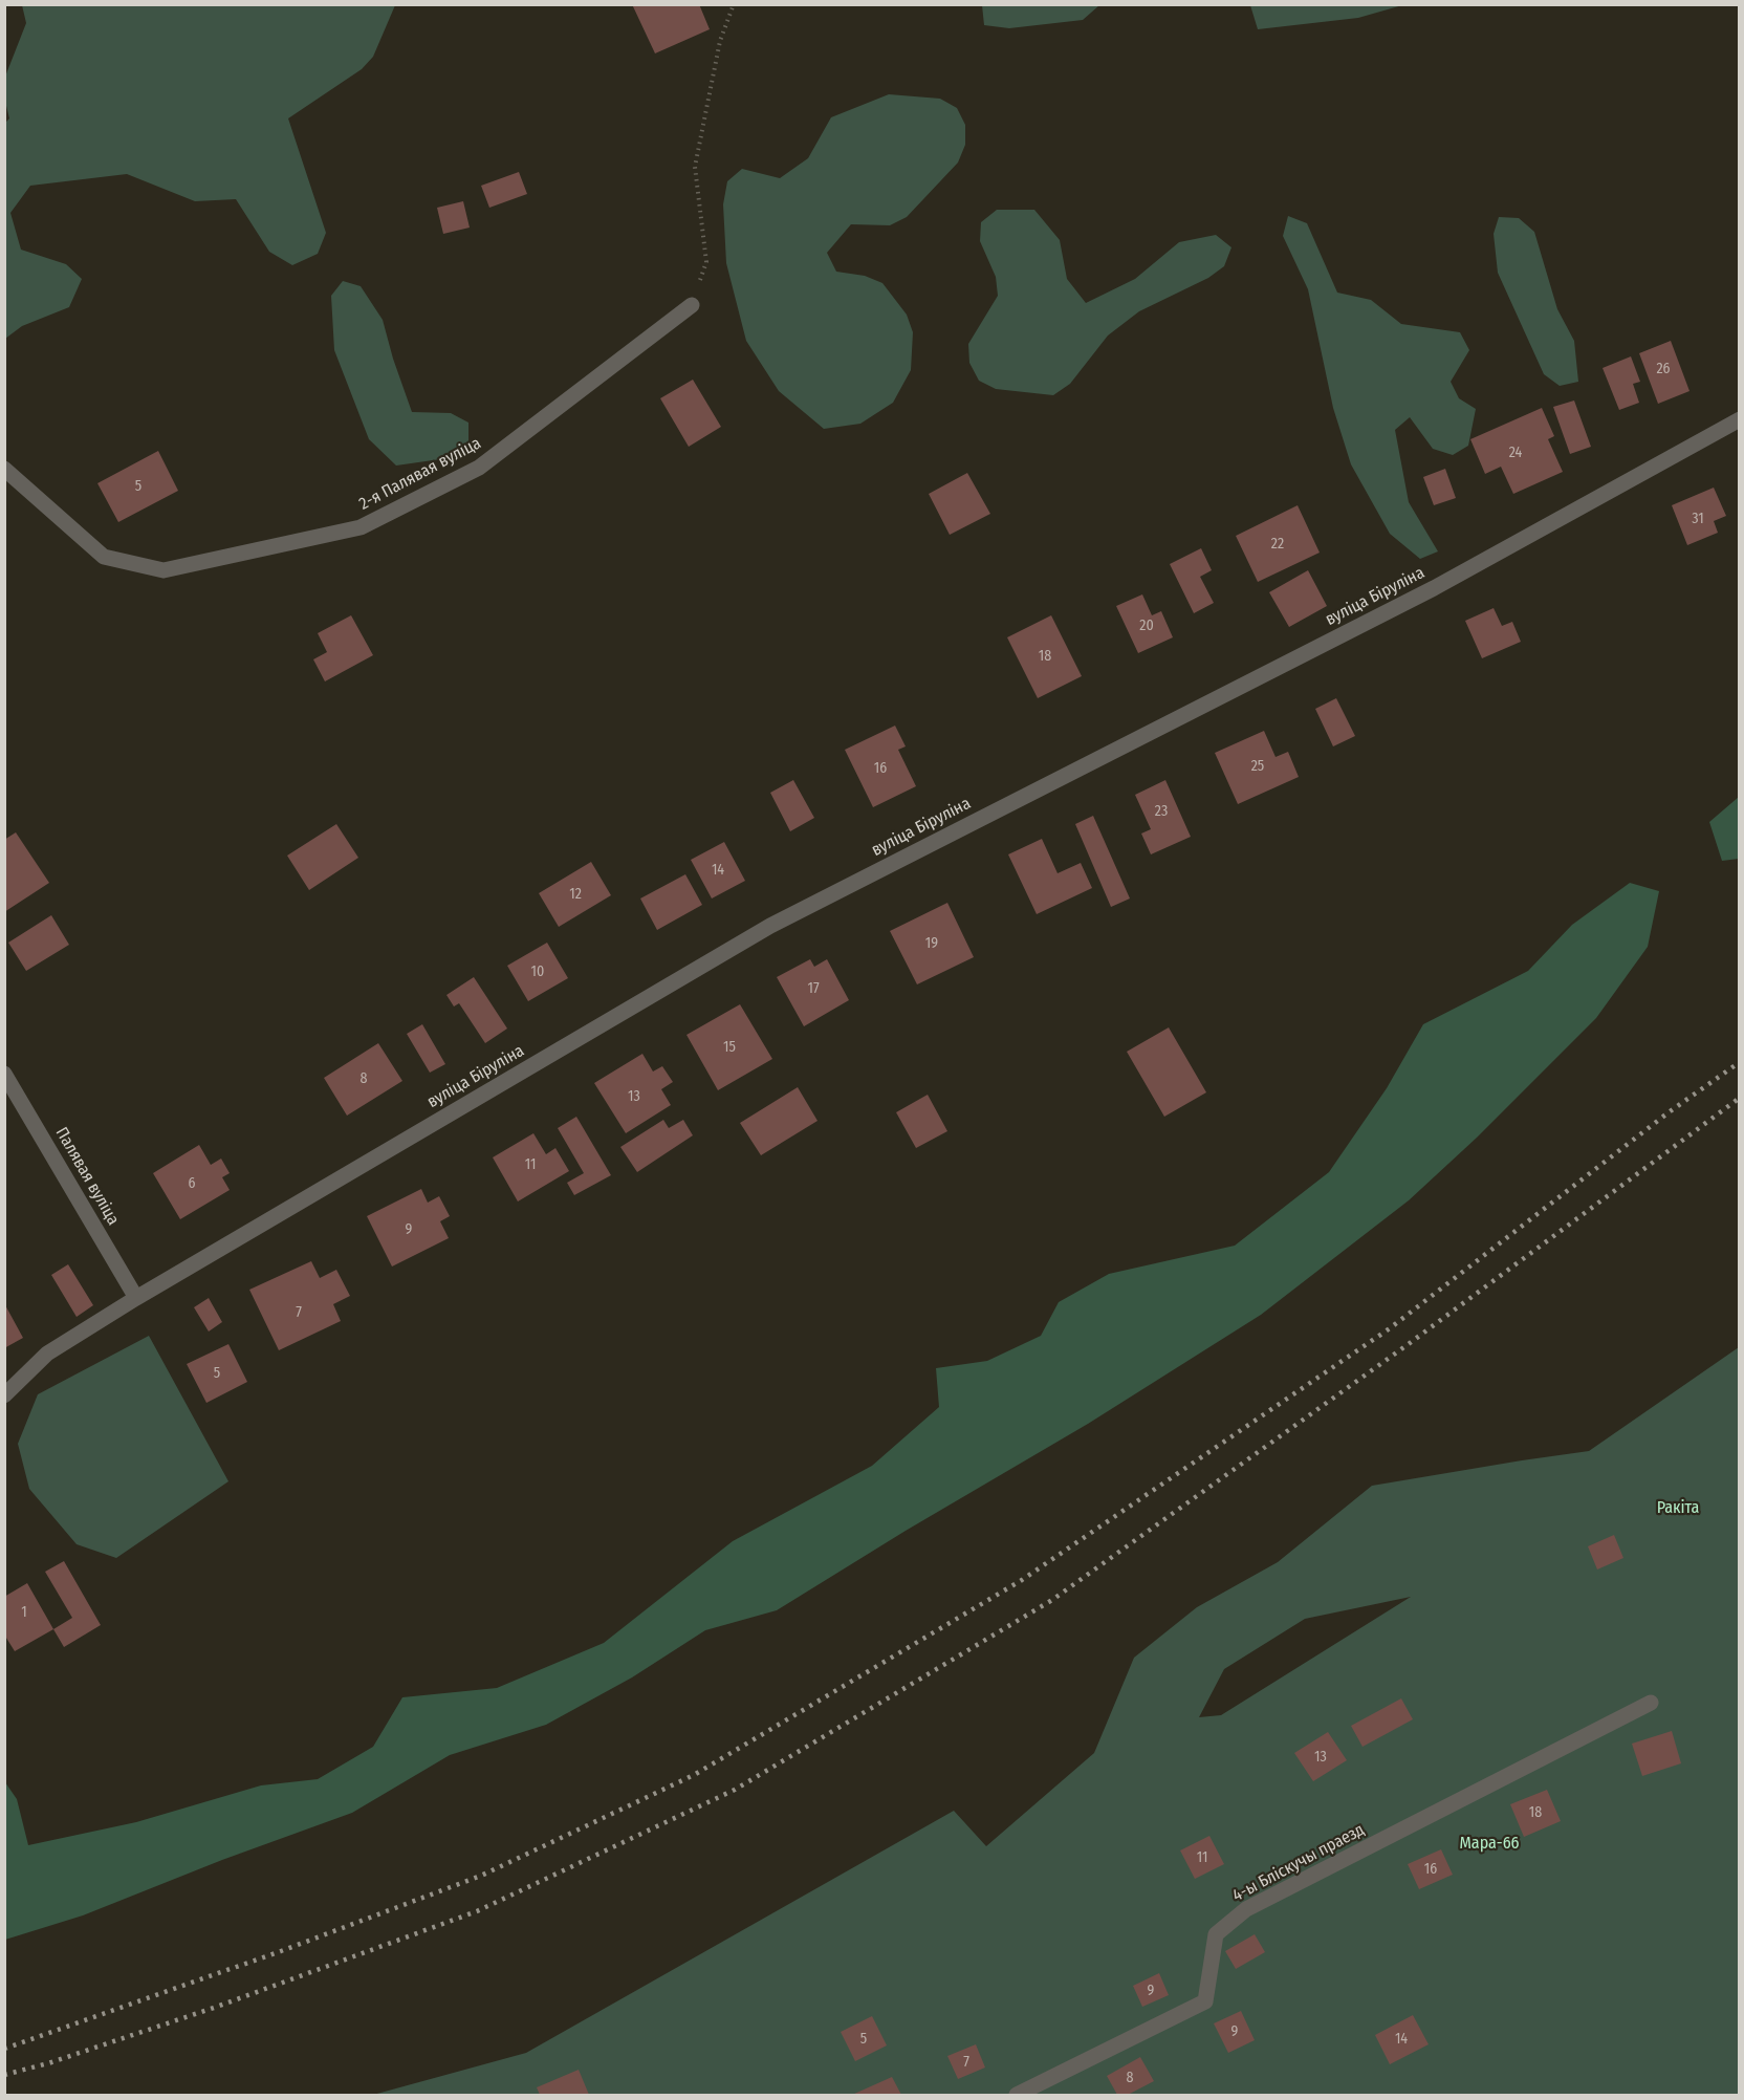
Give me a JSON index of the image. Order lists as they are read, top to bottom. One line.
{"streets":{"street":["2-я Палявая вуліца","вуліца Біруліна","Палявая вуліца","4-ы Бліскучы праезд"]},"crossings":[["вуліца Біруліна","Палявая вуліца"]],"parks":["Ракіта","Мара-66"],"house_numbers":["26","24","5","31","22","20","18","25","16","23","14","12","19","10","17","15","8","13","11","6","9","7","5","1","13","18","11","16","9","9","5","14","7","8"]}
